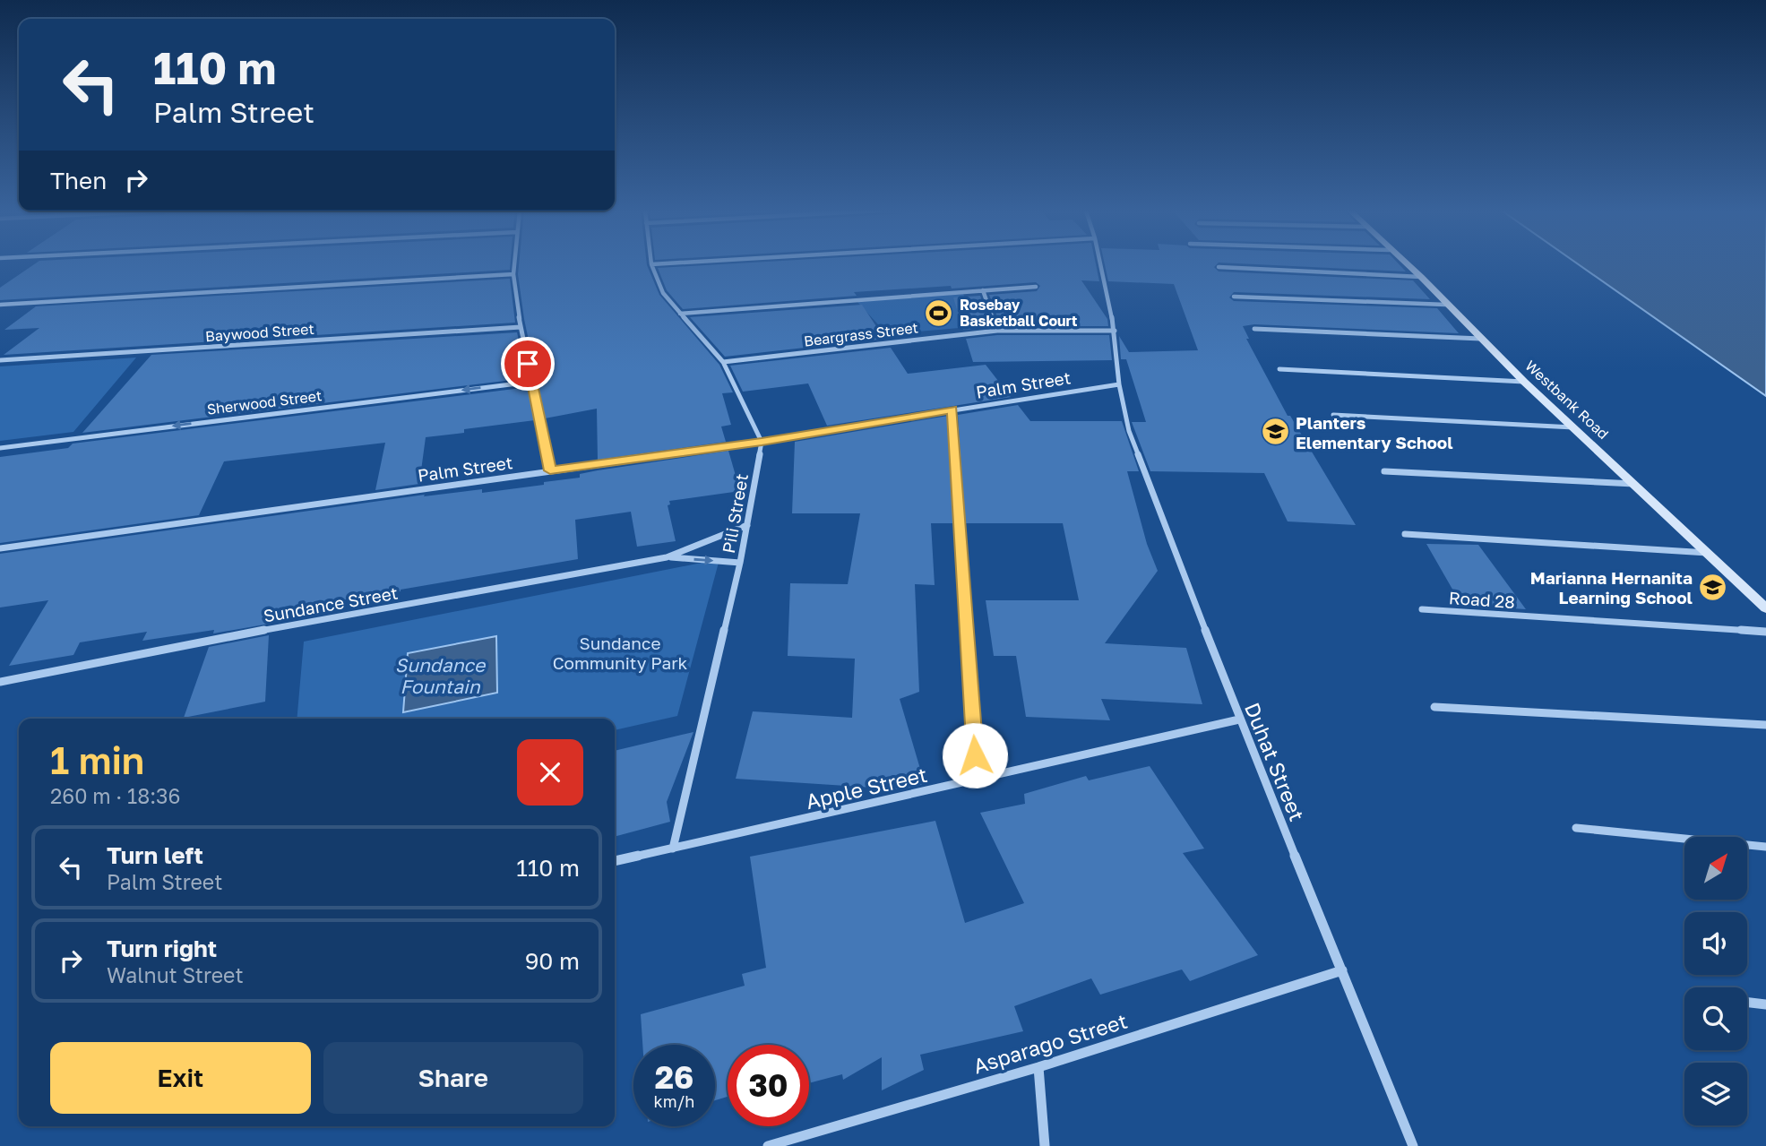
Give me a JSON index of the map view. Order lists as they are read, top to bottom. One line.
{"streets":{"street":["Baywood Street","Beargrass Street","Palm Street","Westbank Road","Sherwood Street","Pili Street","Road 28","Sundance Street","Duhat Street","Apple Street","Asparago Street"]},"crossings":[["Beargrass Street","Duhat Street"],["Palm Street","Pili Street"],["Palm Street","Duhat Street"],["Pili Street","Apple Street"],["Duhat Street","Apple Street"],["Duhat Street","Asparago Street"]],"one_way":["Sherwood Street"],"water":["Sundance Fountain"],"parks":["Sundance Community Park"],"places":{"sports":["Rosebay Basketball Court"],"school or university":["Planters Elementary School","Marianna Hernanita Learning School"]},"north":"top right","page":{"turn":["110 m","Palm Street"],"then":"Then","heading":["1 min","260 m · 18:36"],"list":[{"name":"Turn left","note":"Palm Street","value":"110 m"},{"name":"Turn right","note":"Walnut Street","value":"90 m"}],"buttons":["Exit","Share"],"speed":"26 km/h","limit":"30"}}
